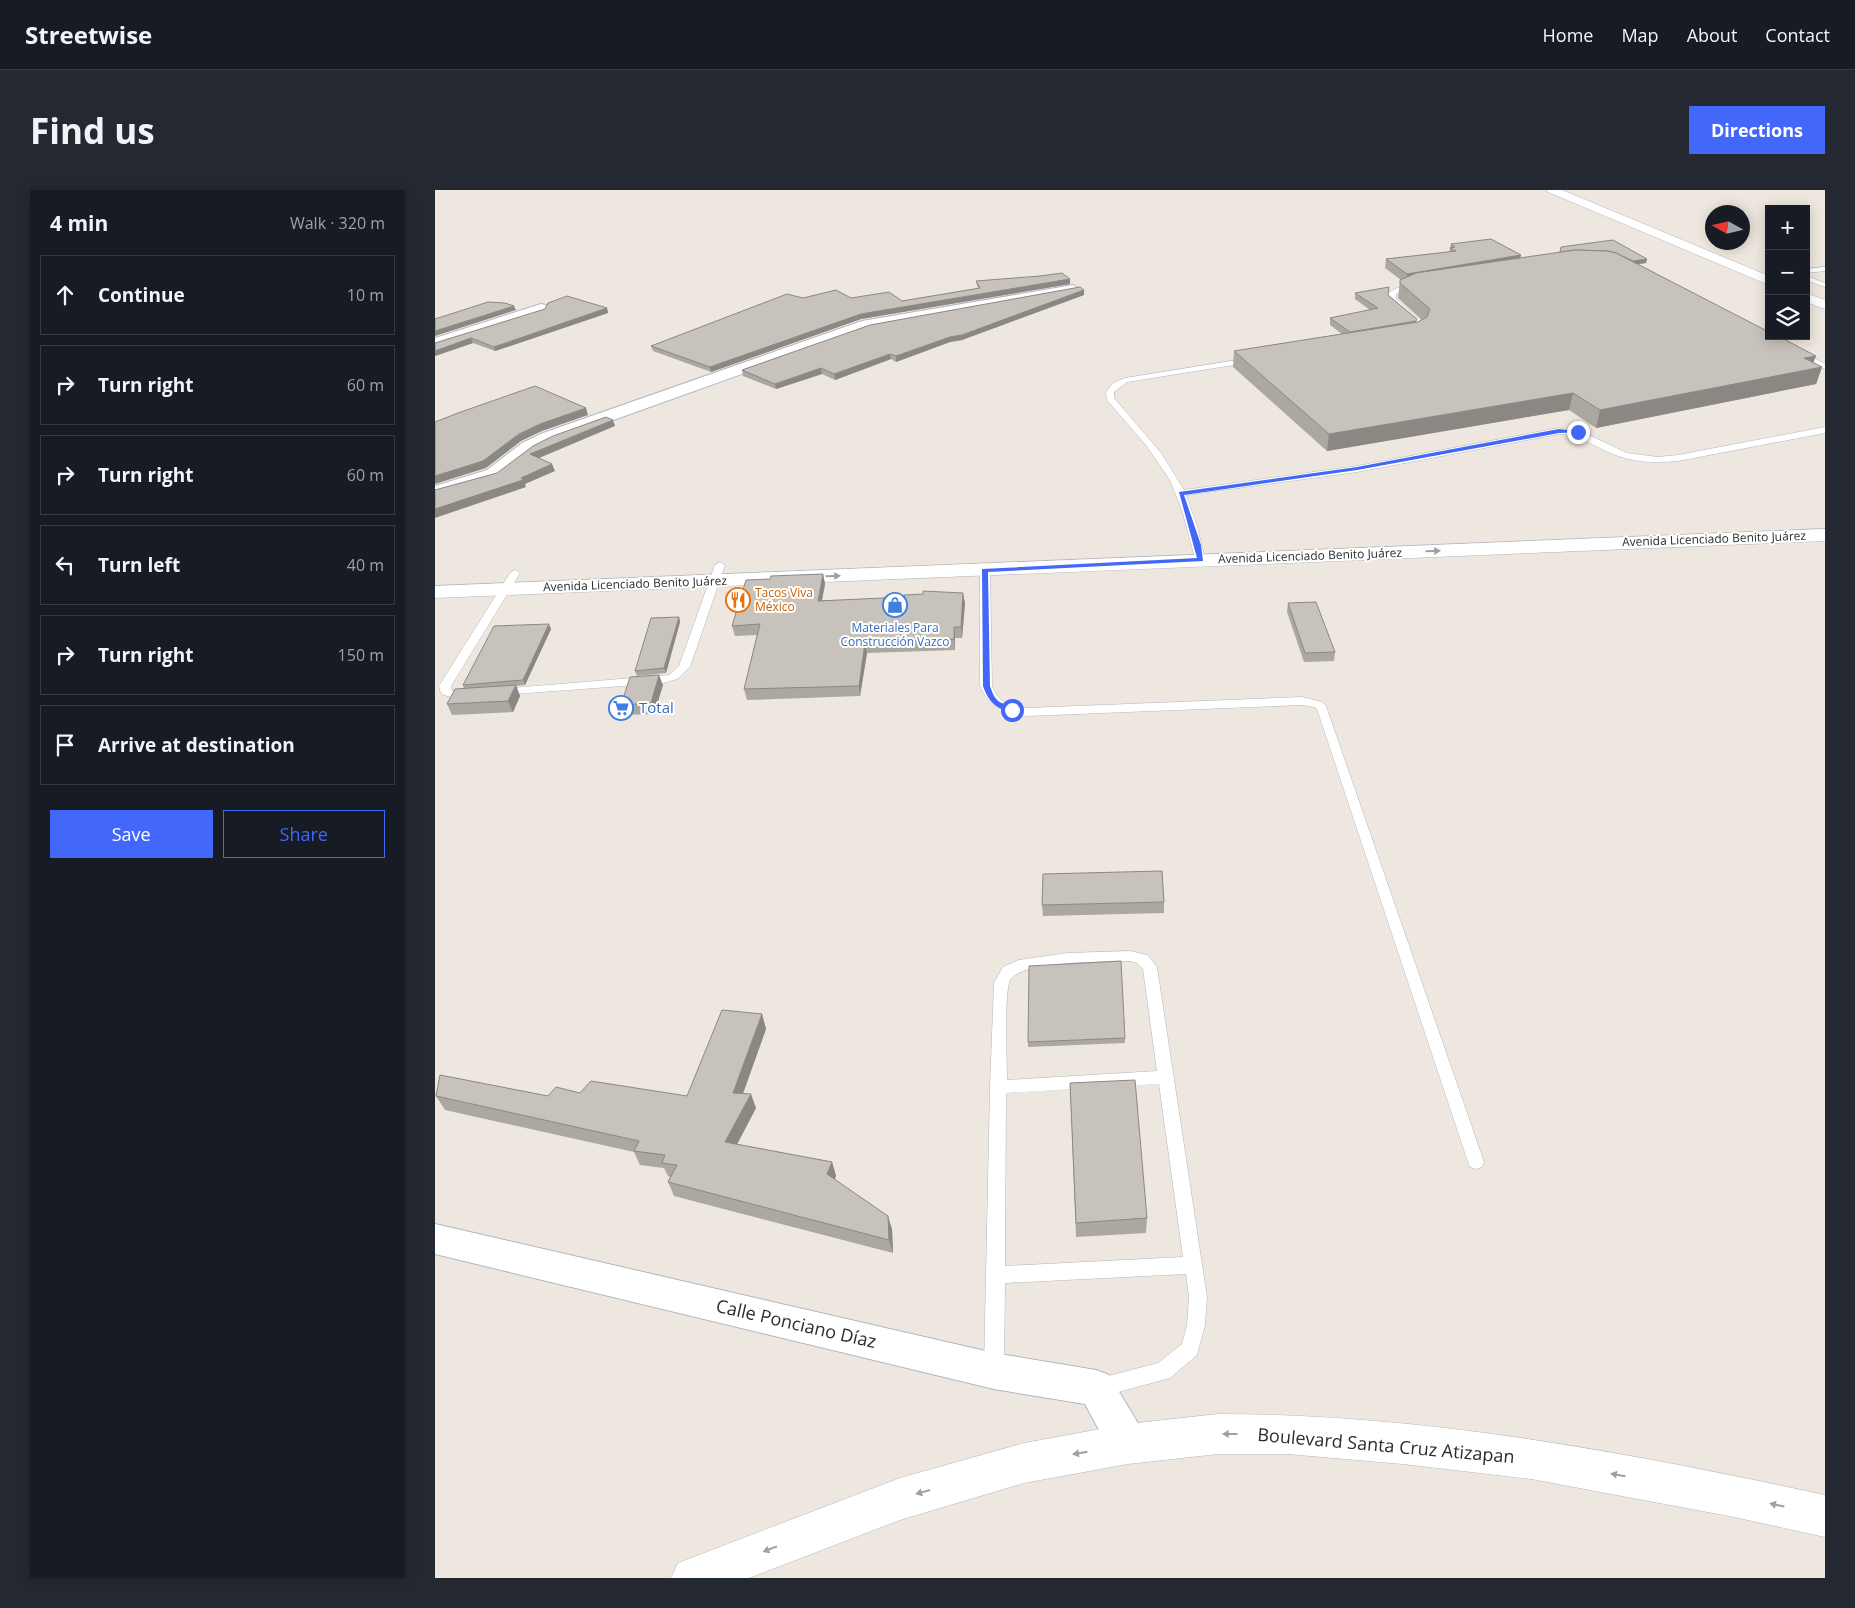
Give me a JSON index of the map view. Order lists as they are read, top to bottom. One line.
{"streets":{"main road":["Avenida Licenciado Benito Juárez","Boulevard Santa Cruz Atizapan"],"street":["Calle Ponciano Díaz"]},"one_way":["Boulevard Santa Cruz Atizapan"],"places":{"restaurant":["Tacos Viva México"],"shop":["Materiales Para Construcción Vazco"],"supermarket":["Total"]},"north":"left","page":{"header":"Streetwise","nav":["Home","Map","About","Contact"],"buttons":["Directions",["Save","Share"]],"title":"Find us","heading":["4 min","Walk · 320 m"],"map_buttons":["+","−"],"list":[["Continue","10 m"],["Turn right","60 m"],["Turn right","60 m"],["Turn left","40 m"],["Turn right","150 m"],"Arrive at destination"]}}
